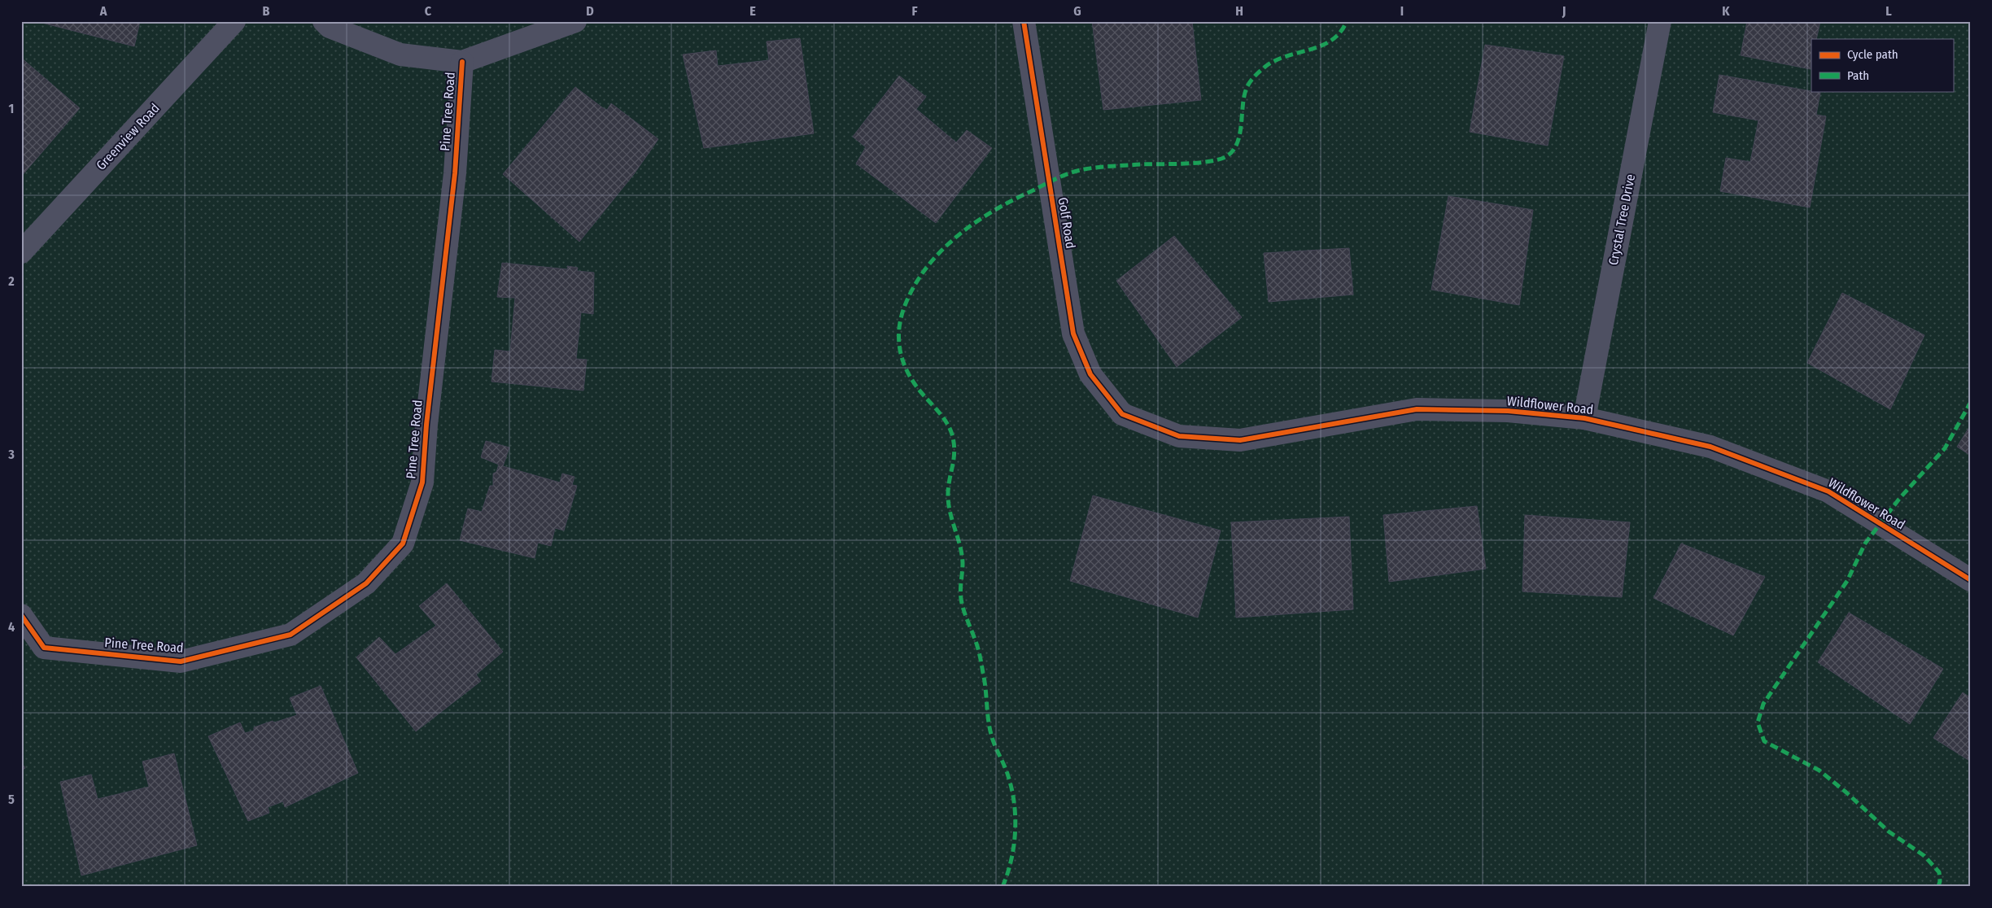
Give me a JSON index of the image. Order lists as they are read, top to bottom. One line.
{"streets":{"street":["Pine Tree Road","Greenview Road","Crystal Tree Drive","Golf Road","Wildflower Road"]},"crossings":[["Crystal Tree Drive","Wildflower Road"],["Golf Road","Wildflower Road"]],"legend":["Cycle path","Path"],"grid":{"columns":["A","B","C","D","E","F","G","H","I","J","K","L"],"rows":["1","2","3","4","5"]}}
